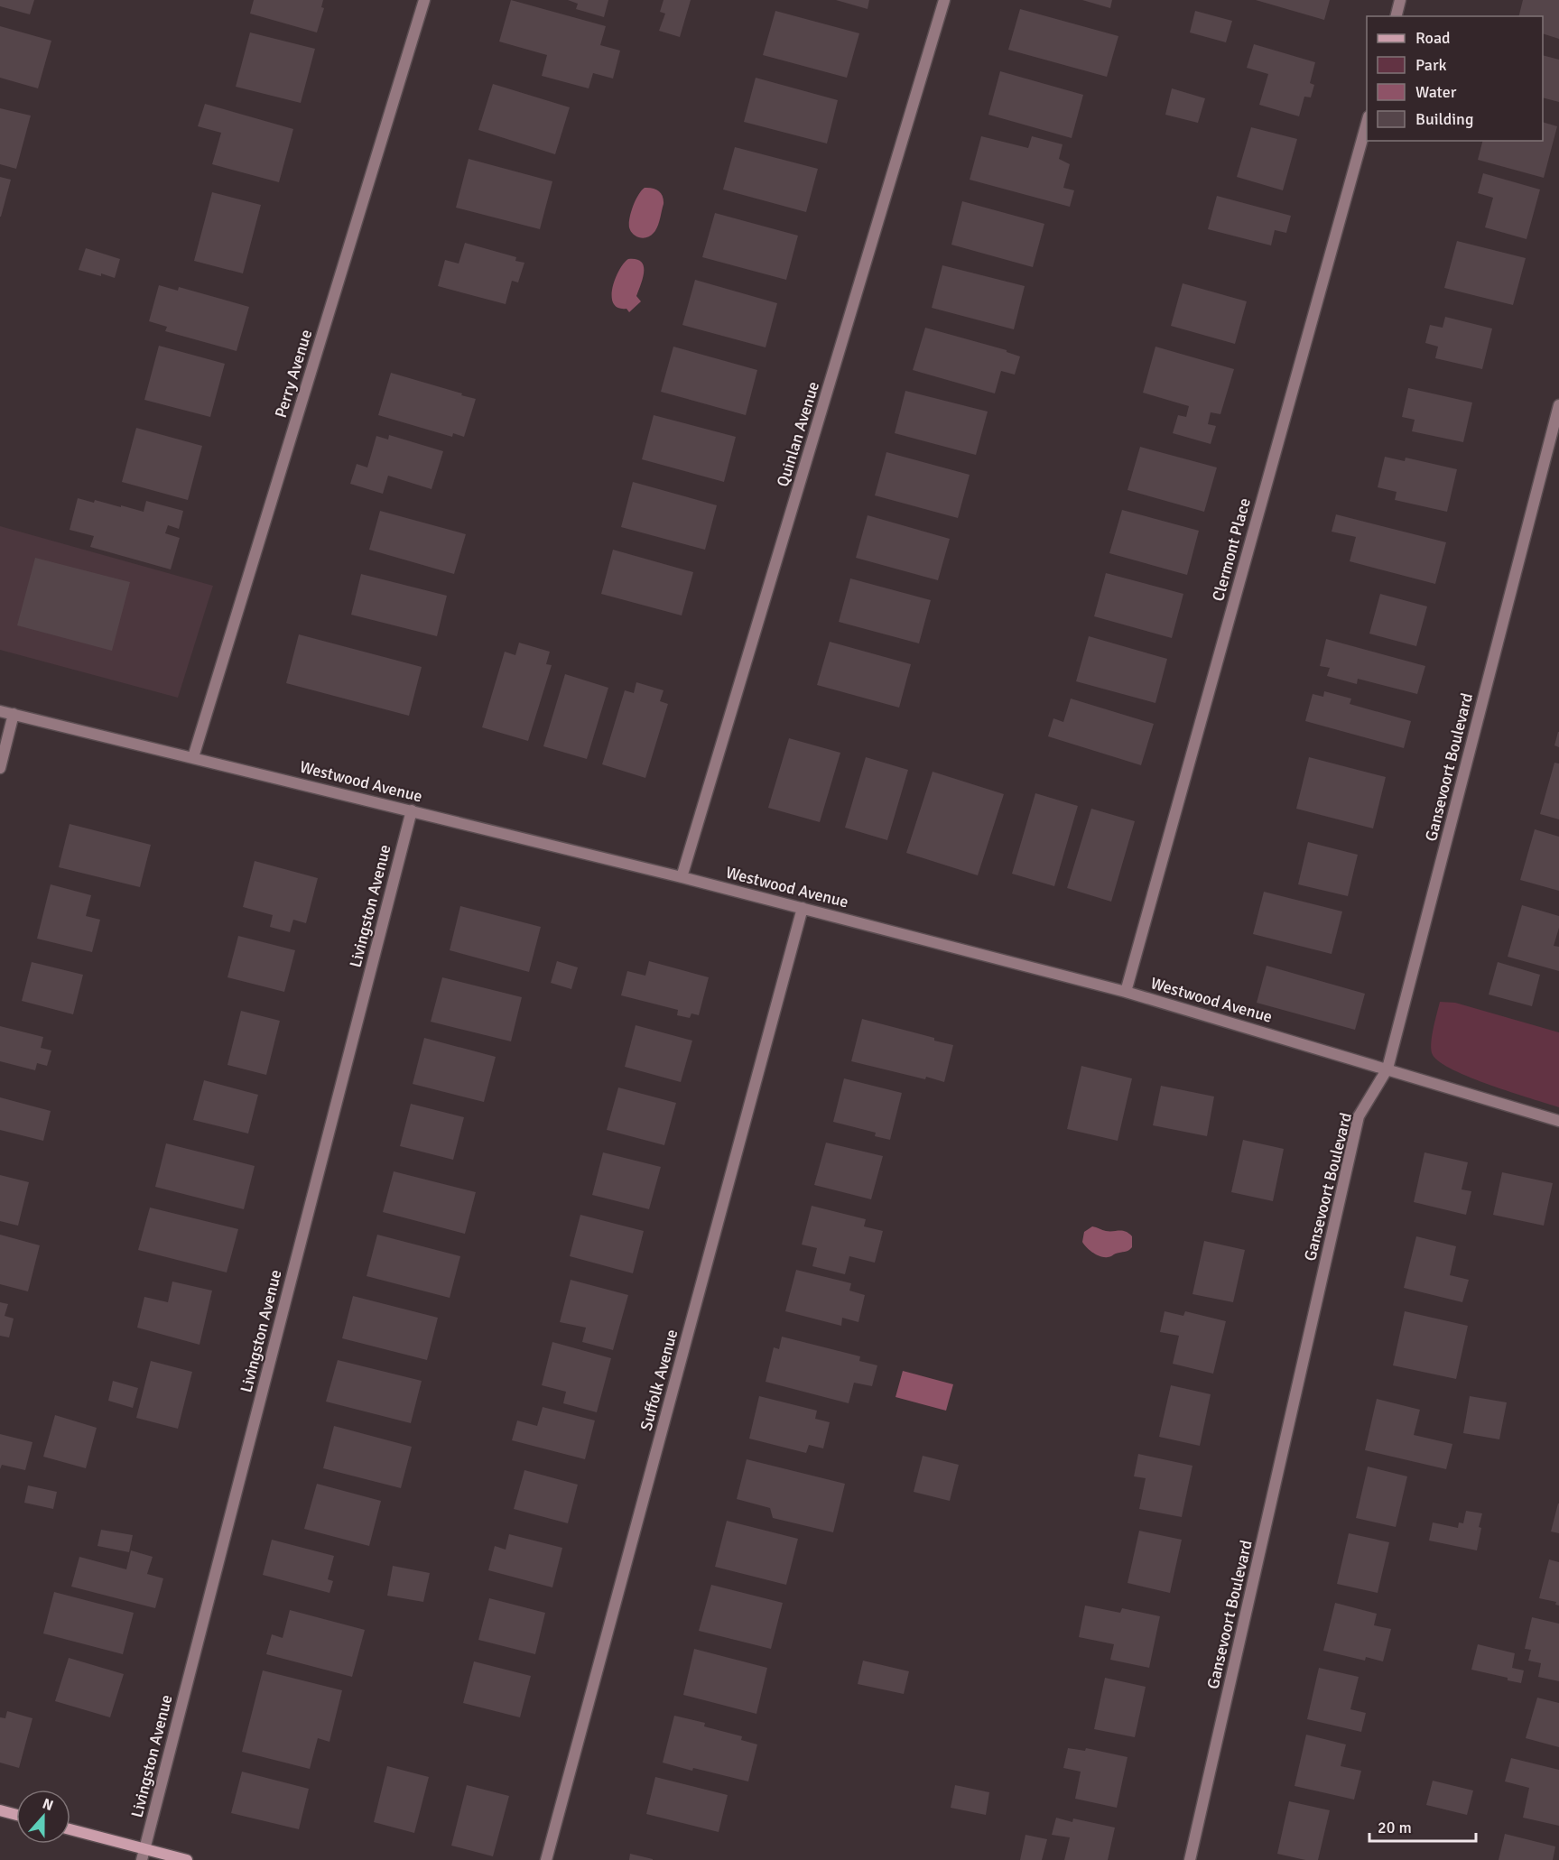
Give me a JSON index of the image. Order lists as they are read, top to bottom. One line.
{"streets":{"street":["Perry Avenue","Quinlan Avenue","Clermont Place","Gansevoort Boulevard","Westwood Avenue","Livingston Avenue","Suffolk Avenue"]},"crossings":[["Perry Avenue","Westwood Avenue"],["Quinlan Avenue","Westwood Avenue"],["Clermont Place","Westwood Avenue"],["Gansevoort Boulevard","Westwood Avenue"],["Westwood Avenue","Livingston Avenue"],["Westwood Avenue","Suffolk Avenue"]],"legend":["Road","Park","Water","Building"],"scale_bar":"20 m","north":"top"}
